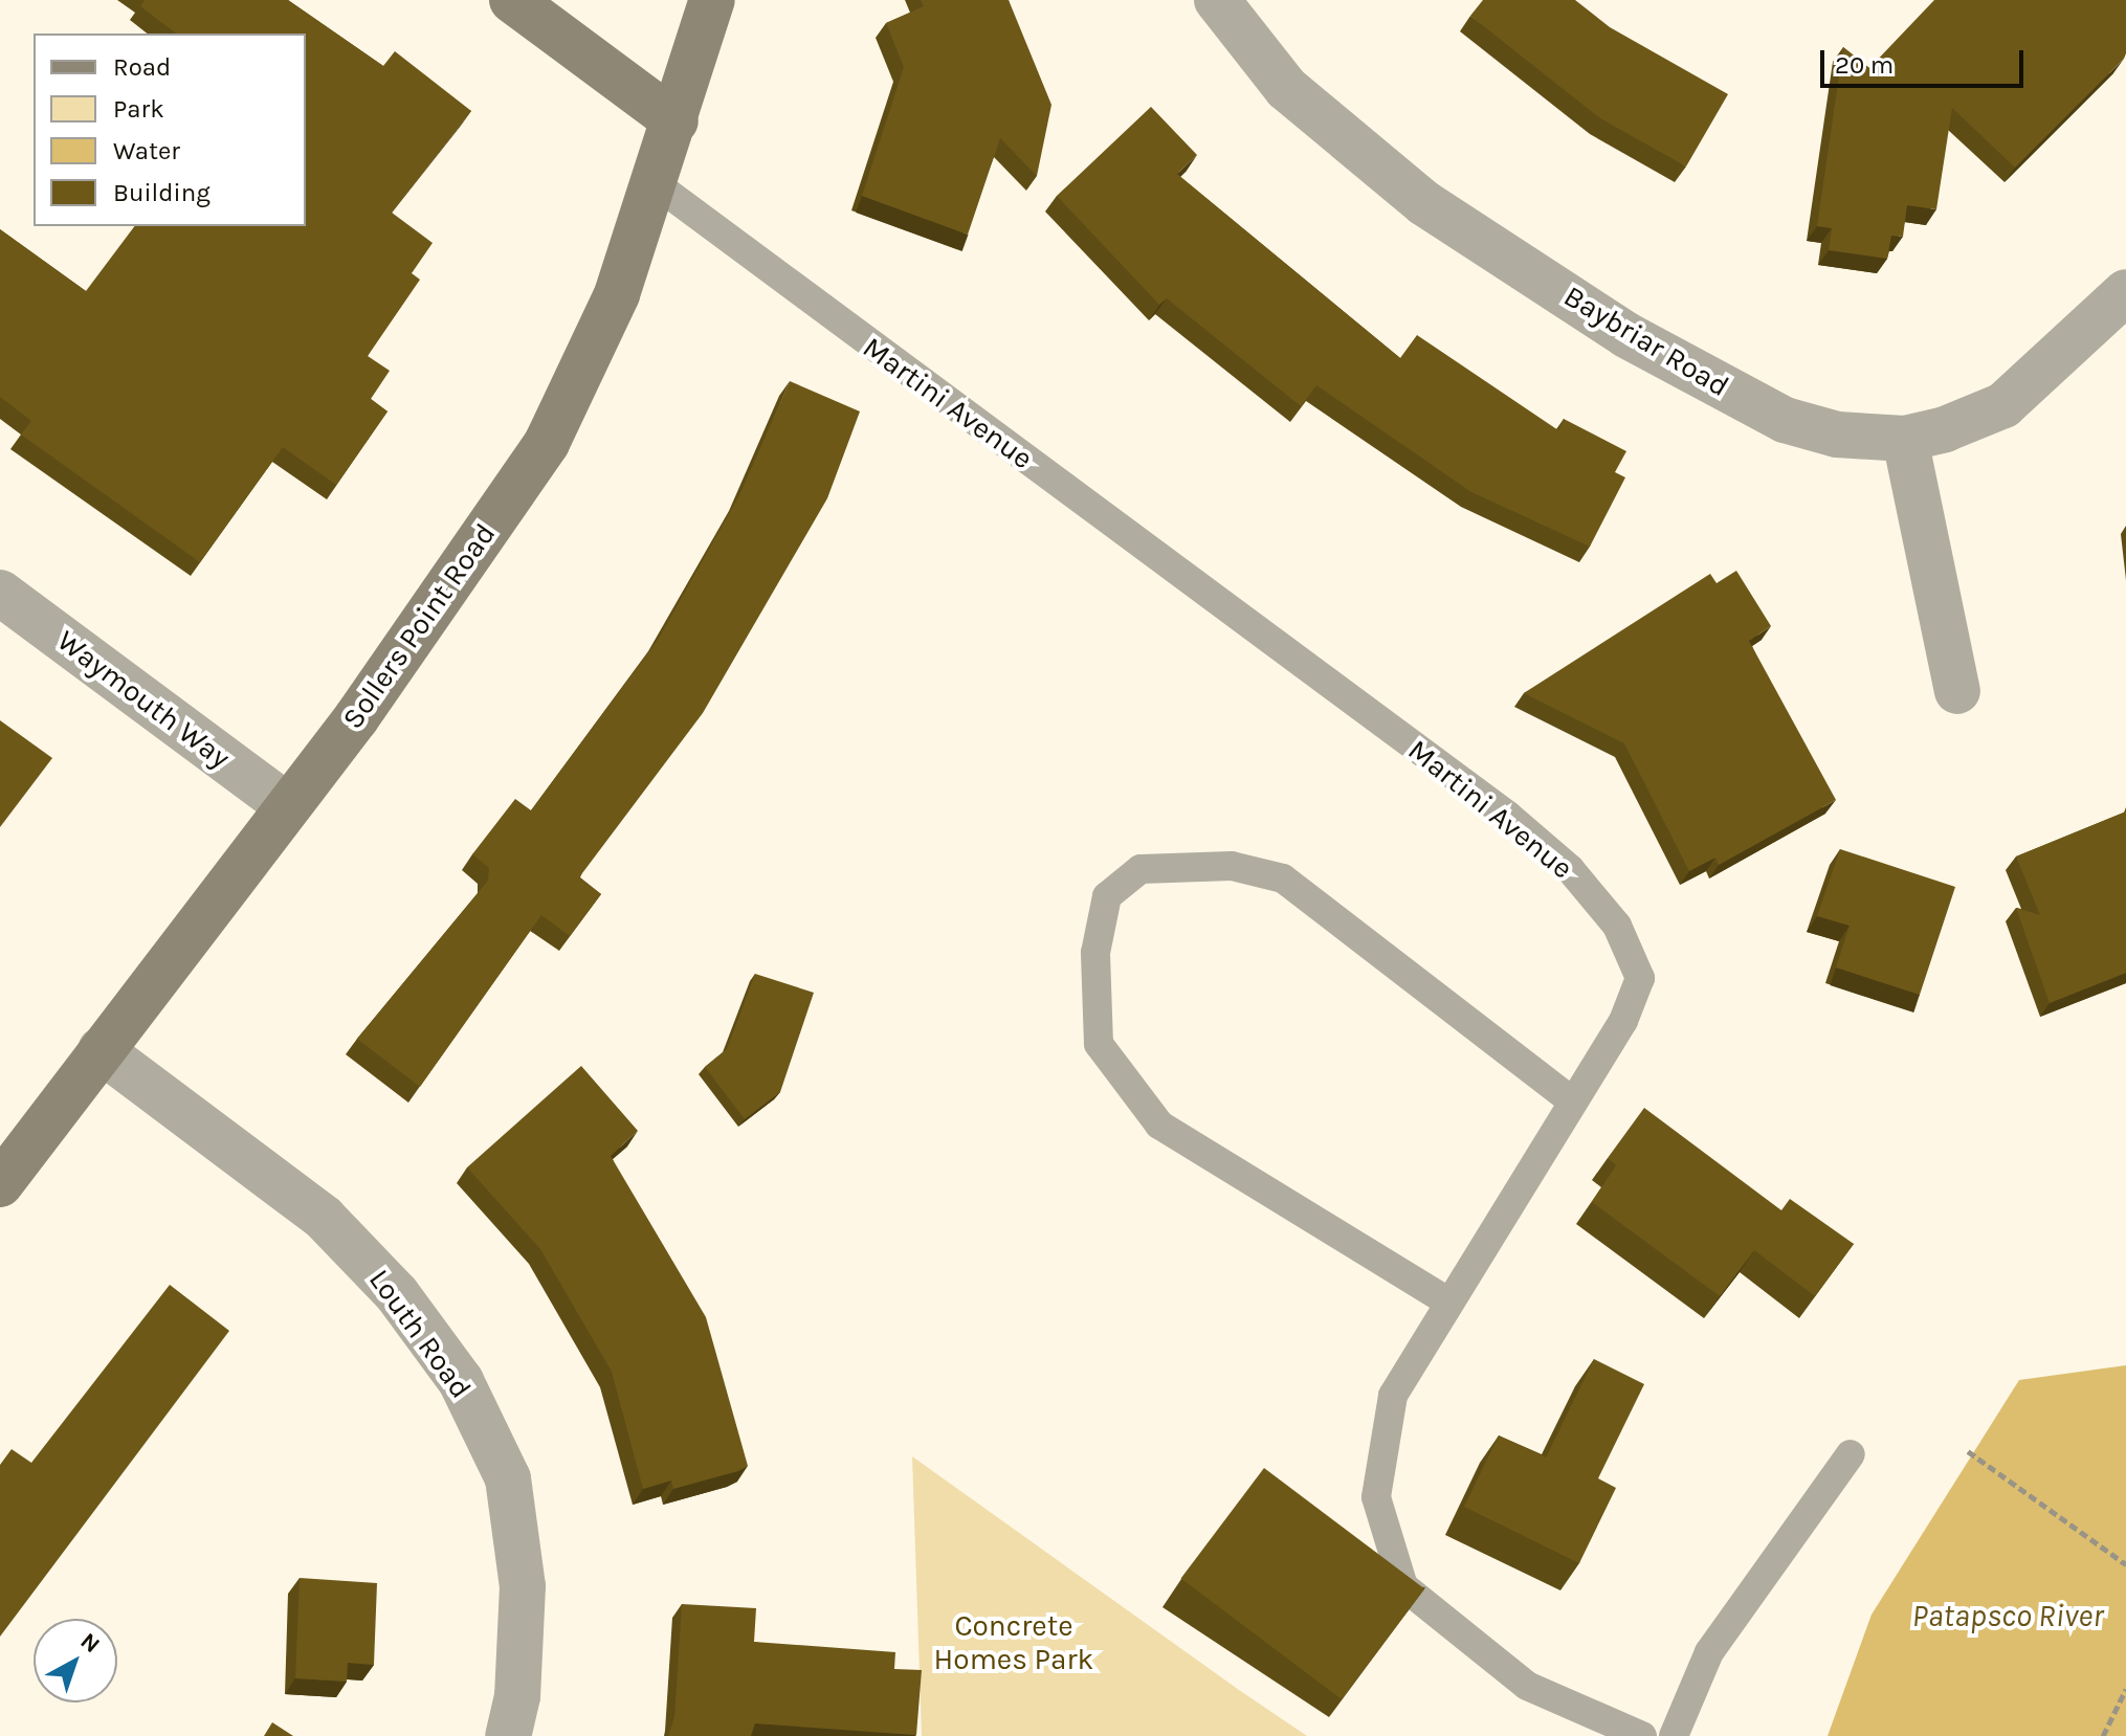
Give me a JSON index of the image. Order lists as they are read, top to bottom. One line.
{"streets":{"main road":["Sollers Point Road"],"street":["Baybriar Road","Waymouth Way","Louth Road"],"lane":["Martini Avenue"]},"crossings":[["Martini Avenue","Sollers Point Road"],["Sollers Point Road","Waymouth Way"],["Sollers Point Road","Louth Road"]],"water":["Patapsco River"],"parks":["Concrete Homes Park"],"legend":["Road","Park","Water","Building"],"scale_bar":"20 m","north":"top right"}
